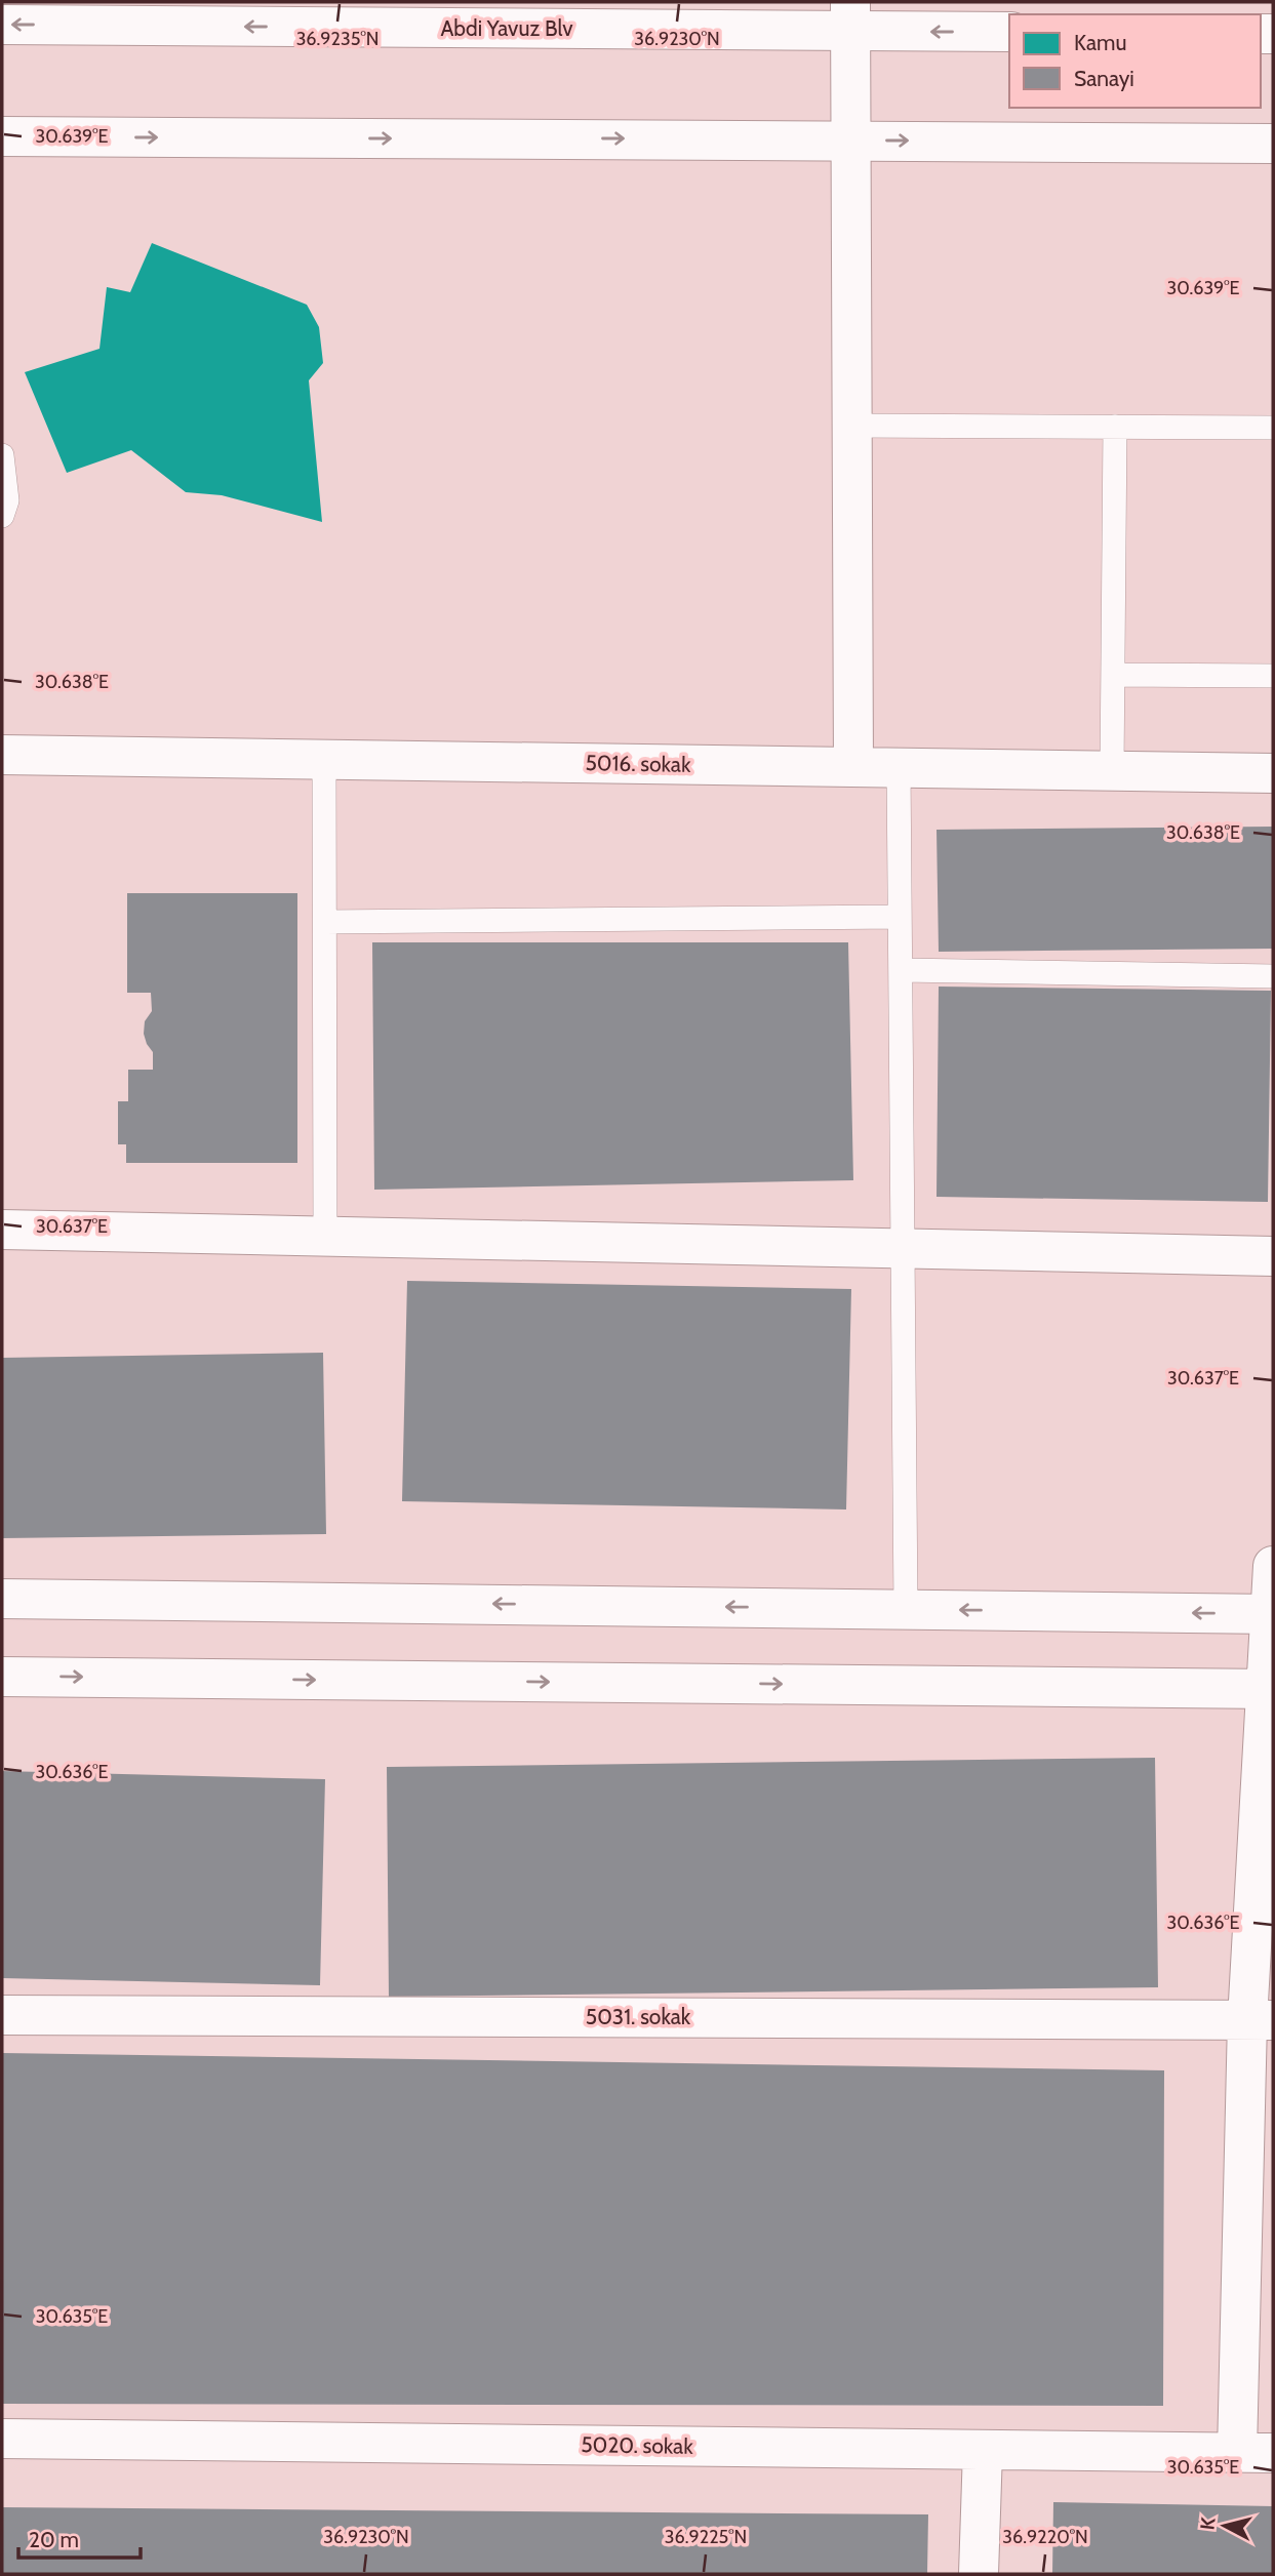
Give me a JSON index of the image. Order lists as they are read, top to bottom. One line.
{"streets":{"street":["Abdi Yavuz Blv","5016. sokak","5031. sokak","5020. sokak"]},"legend":["Kamu","Sanayi"],"scale_bar":"20 m","north":"left","coordinates":["36.9235°N","36.9230°N","30.639°E","30.638°E","30.637°E","30.636°E","30.635°E","36.9225°N","36.9220°N"]}
